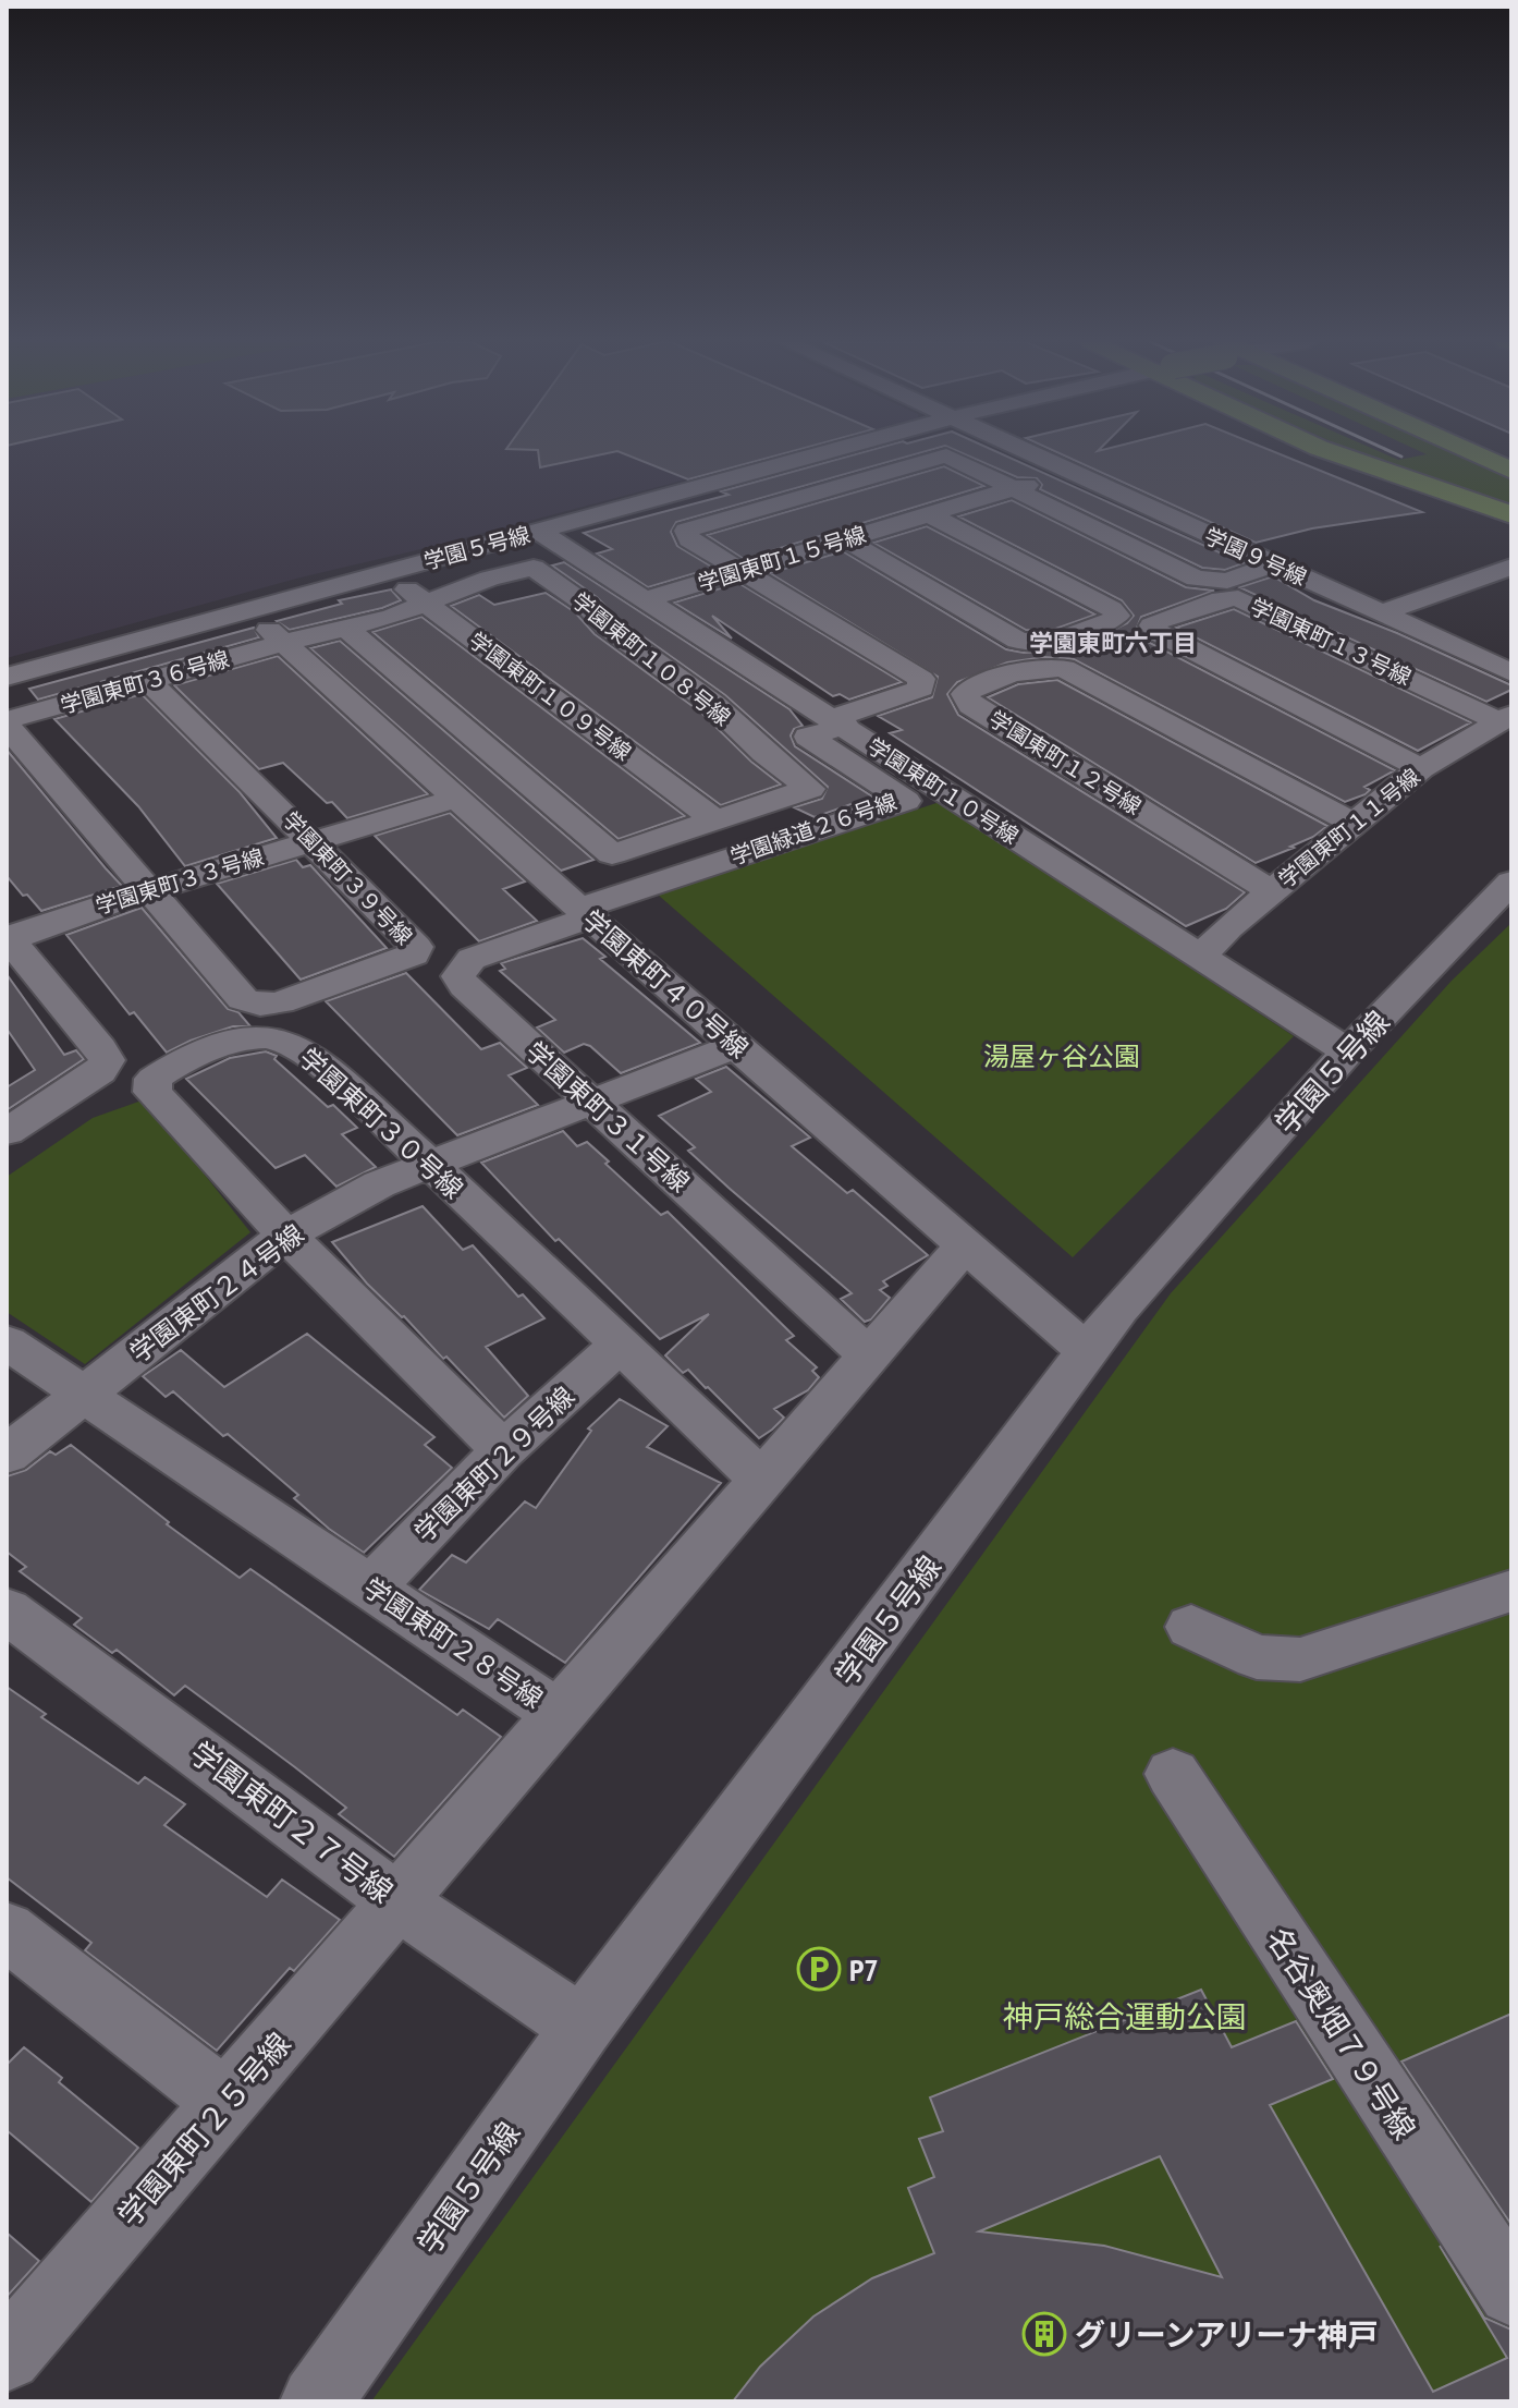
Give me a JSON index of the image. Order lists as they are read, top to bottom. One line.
{"streets":{"street":["学園５号線","学園９号線","学園東町１５号線","学園東町１３号線","学園東町１０８号線","学園東町３６号線","学園東町１０９号線","学園東町１２号線","学園東町１０号線","学園東町１１号線","学園緑道２６号線","学園東町３９号線","学園東町３３号線","学園東町４０号線","学園東町３１号線","学園東町３０号線","学園東町２４号線","学園東町２９号線","学園東町２８号線","学園東町２７号線","名谷奥畑７９号線","学園東町２５号線"]},"crossings":[["学園５号線","学園東町１０９号線"],["学園５号線","学園東町１０号線"],["学園５号線","学園東町４０号線"],["学園５号線","学園東町２７号線"],["学園９号線","学園東町１５号線"],["学園東町１５号線","学園東町１０号線"],["学園東町１３号線","学園東町１１号線"],["学園東町１０８号線","学園東町３６号線"],["学園東町１０８号線","学園東町１０９号線"],["学園東町１０８号線","学園東町４０号線"],["学園東町３６号線","学園東町３９号線"],["学園東町３６号線","学園東町４０号線"],["学園東町１２号線","学園東町１１号線"],["学園東町１０号線","学園東町１１号線"],["学園東町１０号線","学園緑道２６号線"],["学園緑道２６号線","学園東町４０号線"],["学園緑道２６号線","学園東町３１号線"],["学園東町３９号線","学園東町３３号線"],["学園東町３３号線","学園東町４０号線"],["学園東町４０号線","学園東町３１号線"],["学園東町４０号線","学園東町２４号線"],["学園東町４０号線","学園東町２８号線"],["学園東町３１号線","学園東町２４号線"],["学園東町３１号線","学園東町２８号線"],["学園東町３０号線","学園東町２４号線"],["学園東町３０号線","学園東町２９号線"],["学園東町３０号線","学園東町２８号線"],["学園東町２４号線","学園東町２８号線"],["学園東町２９号線","学園東町２８号線"],["学園東町２８号線","学園東町２５号線"],["学園東町２７号線","学園東町２５号線"]],"districts":["学園東町六丁目"],"parks":["湯屋ヶ谷公園","神戸総合運動公園"],"places":{"parking":["P7"],"building":["グリーンアリーナ神戸"]}}
